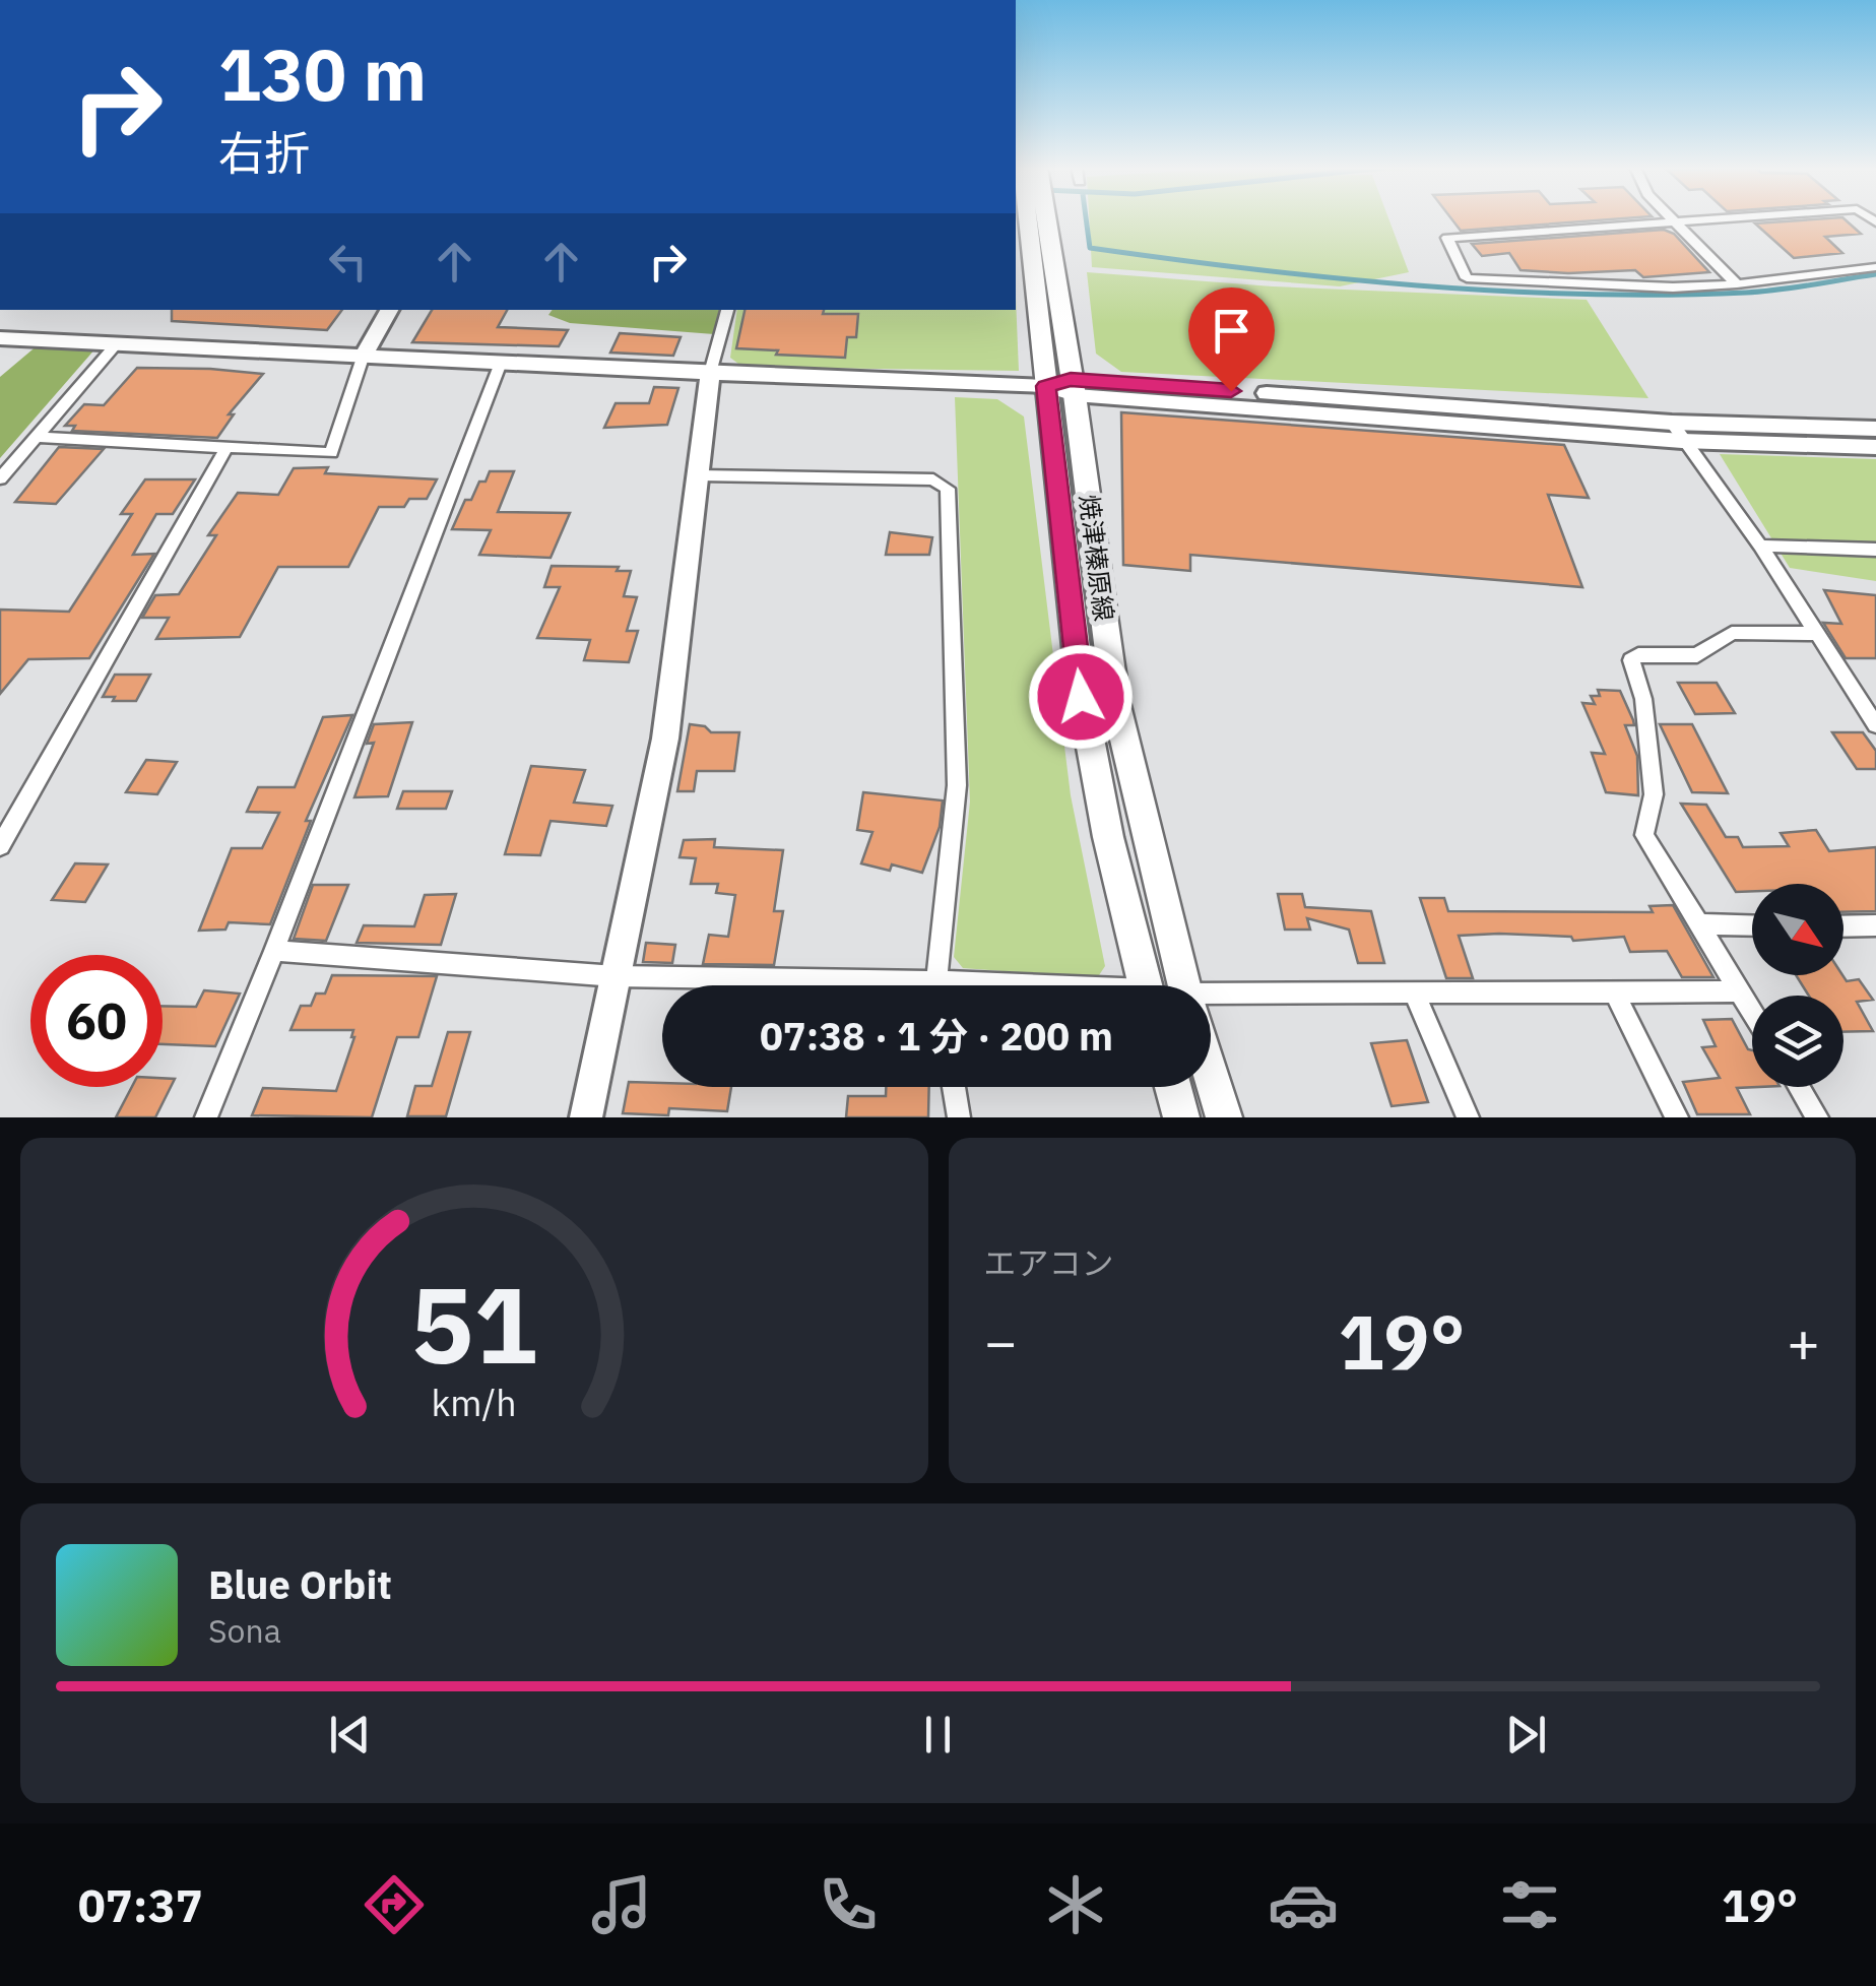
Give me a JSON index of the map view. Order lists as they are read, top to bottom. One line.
{"streets":{"main road":["焼津榛原線"]},"north":"bottom right","page":{"turn":["130 m","右折"],"limit":"60","trip":"07:38 · 1 分 · 200 m","tile":"エアコン","heat":["−","19°","+"],"song":["Blue Orbit","Sona"],"tabs":["07:37","19°"],"gauge":["51","km/h"]}}
